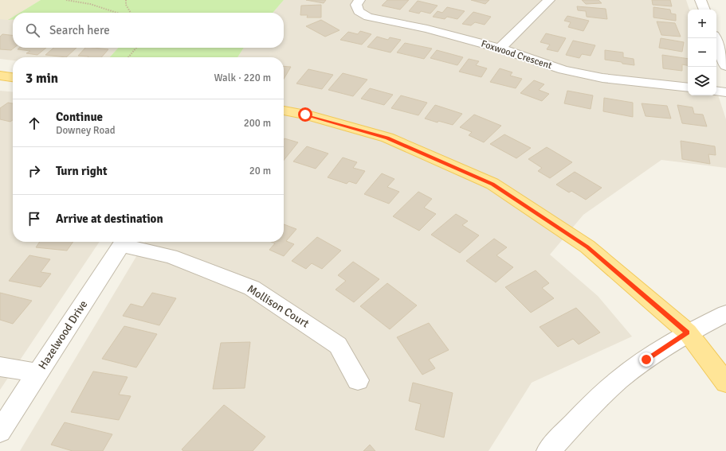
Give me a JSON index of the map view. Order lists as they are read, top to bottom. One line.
{"streets":{"street":["Foxwood Crescent","Mollison Court","Hazelwood Drive"]},"page":{"map_buttons":["+","−"],"search":"Search here","heading":["3 min","Walk · 220 m"],"list":[["Continue","Downey Road","200 m"],["Turn right","20 m"],"Arrive at destination"]}}
